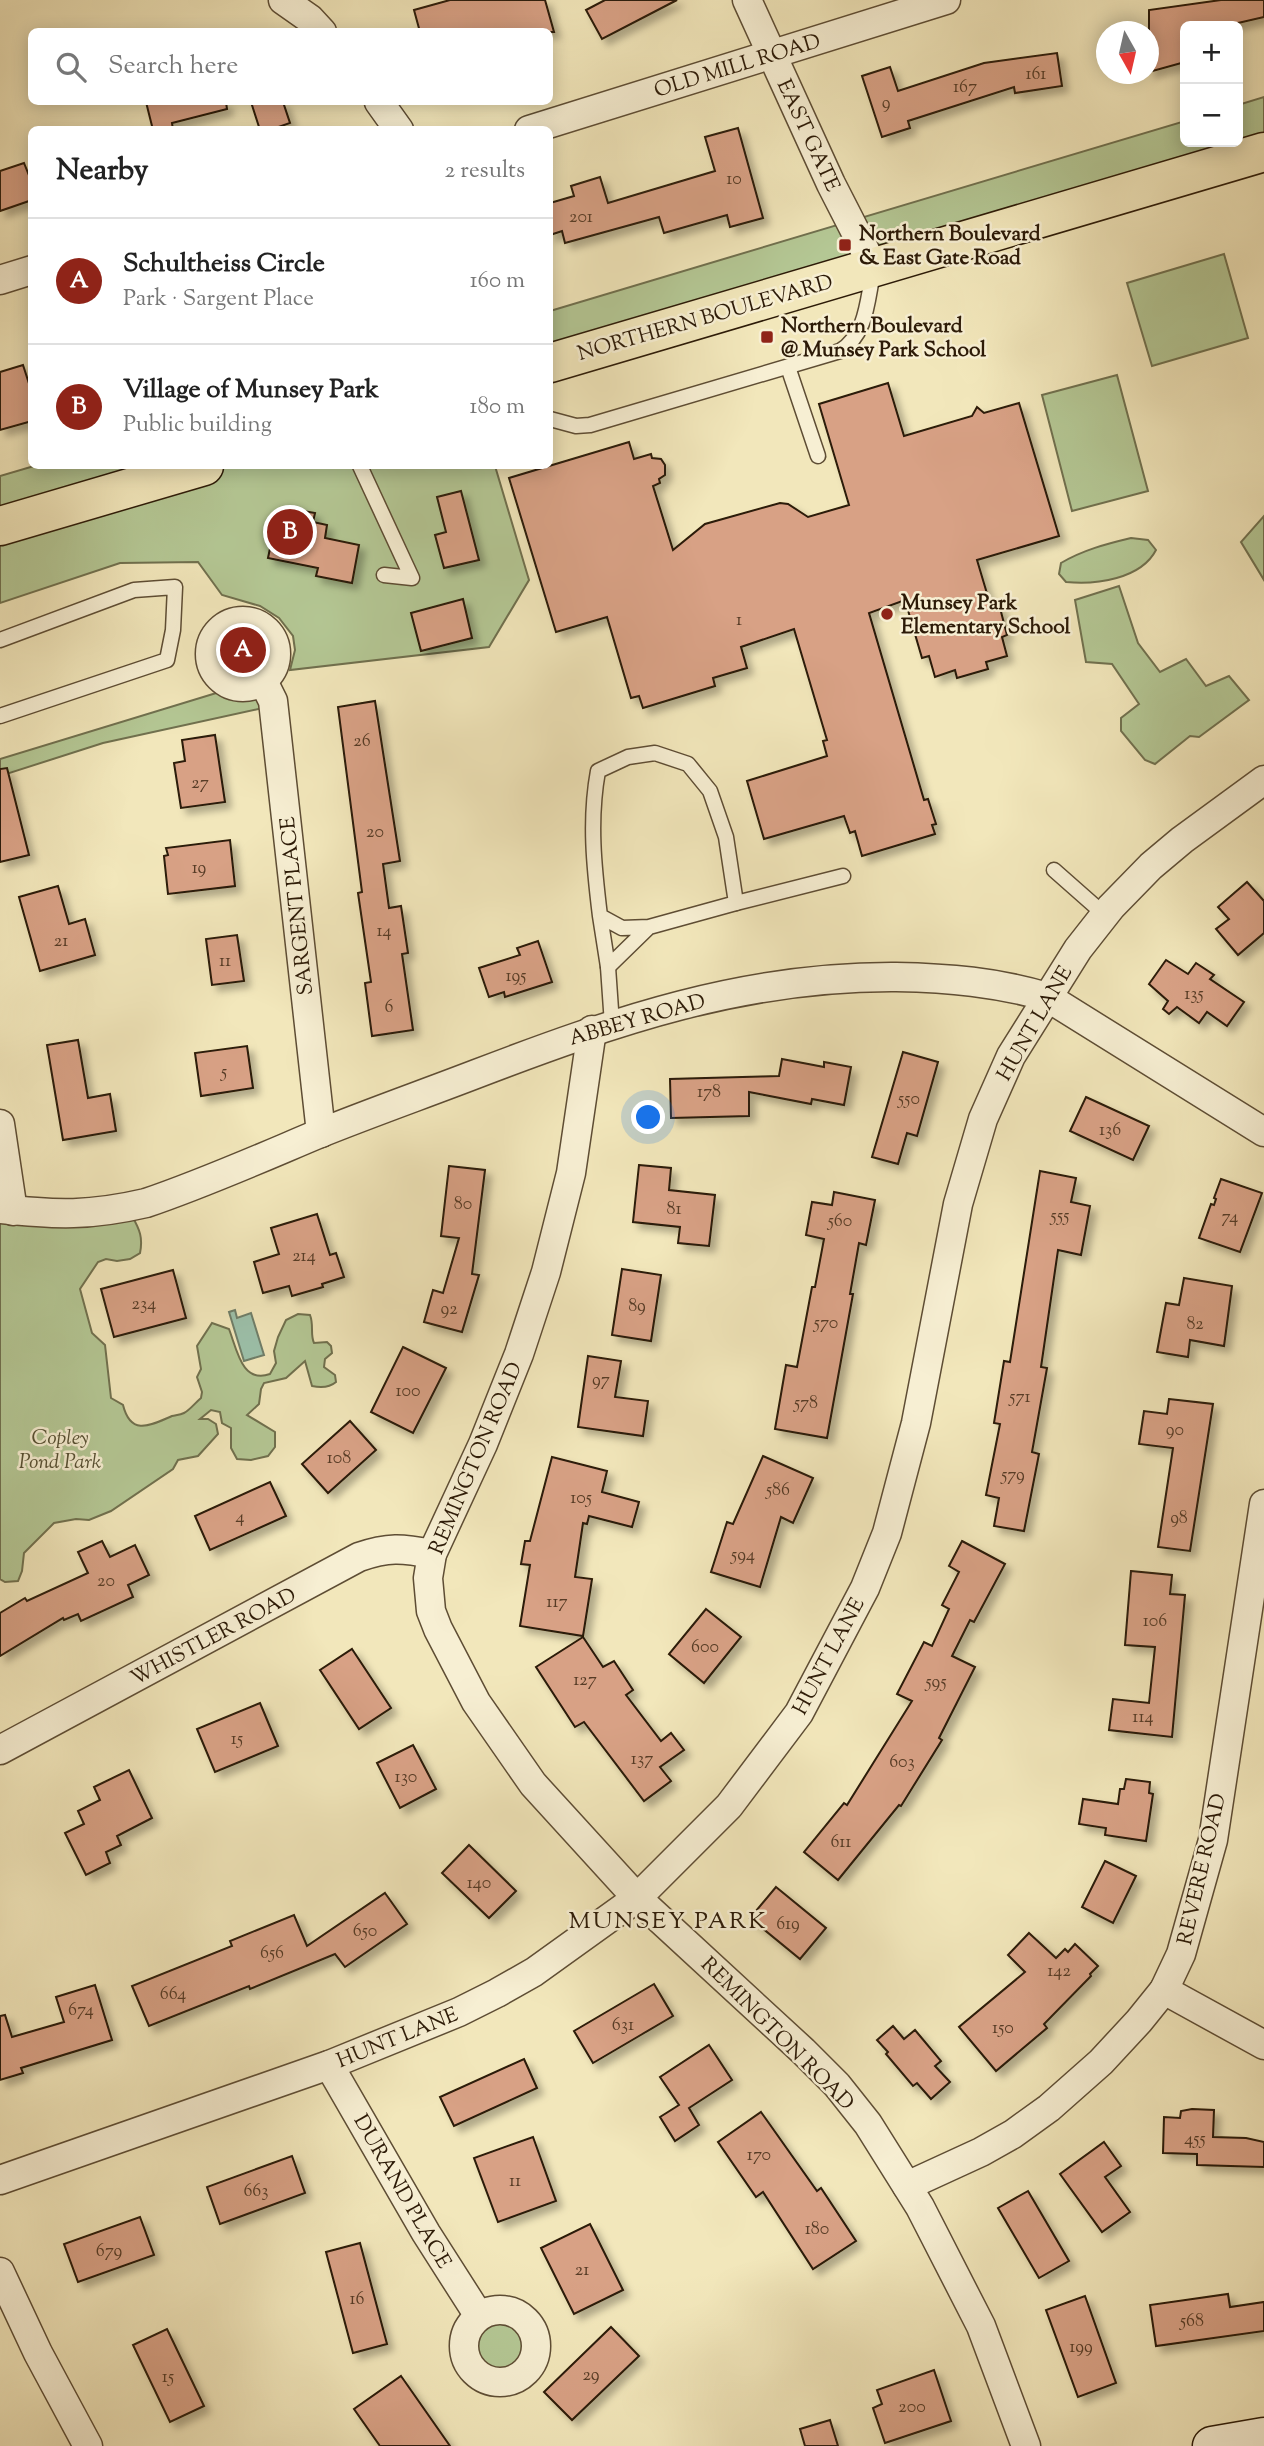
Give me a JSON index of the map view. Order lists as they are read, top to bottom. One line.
{"streets":{"main road":["NORTHERN BOULEVARD"],"street":["OLD MILL ROAD","EAST GATE","SARGENT PLACE","ABBEY ROAD","HUNT LANE","REMINGTON ROAD","WHISTLER ROAD","REVERE ROAD","DURAND PLACE"]},"crossings":[["OLD MILL ROAD","EAST GATE"],["EAST GATE","NORTHERN BOULEVARD"],["SARGENT PLACE","ABBEY ROAD"],["ABBEY ROAD","HUNT LANE"],["ABBEY ROAD","REMINGTON ROAD"],["HUNT LANE","REMINGTON ROAD"],["HUNT LANE","DURAND PLACE"],["REMINGTON ROAD","WHISTLER ROAD"],["REMINGTON ROAD","REVERE ROAD"]],"districts":["MUNSEY PARK"],"parks":["Copley Pond Park"],"places":{"transit":["Northern Boulevard & East Gate Road","Northern Boulevard @ Munsey Park School"],"other":["Munsey Park Elementary School"]},"house_numbers":["161","167","9","10","201","1","26","27","20","19","14","21","11","195","135","6","5","178","550","136","80","81","555","74","560","214","234","89","92","570","82","97","100","571","578","90","108","579","586","105","4","98","594","20","117","106","600","127","595","114","15","137","603","130","611","140","619","650","656","142","664","674","631","150","455","170","11","663","180","679","21","16","568","199","29","15","200"],"north":"bottom","page":{"map_buttons":["+","−"],"search":"Search here","heading":["Nearby","2 results"],"list":[{"mark":"A","name":"Schultheiss Circle","note":"Park · Sargent Place","value":"160 m"},{"mark":"B","name":"Village of Munsey Park","note":"Public building","value":"180 m"}],"pins":["B","A"]}}
